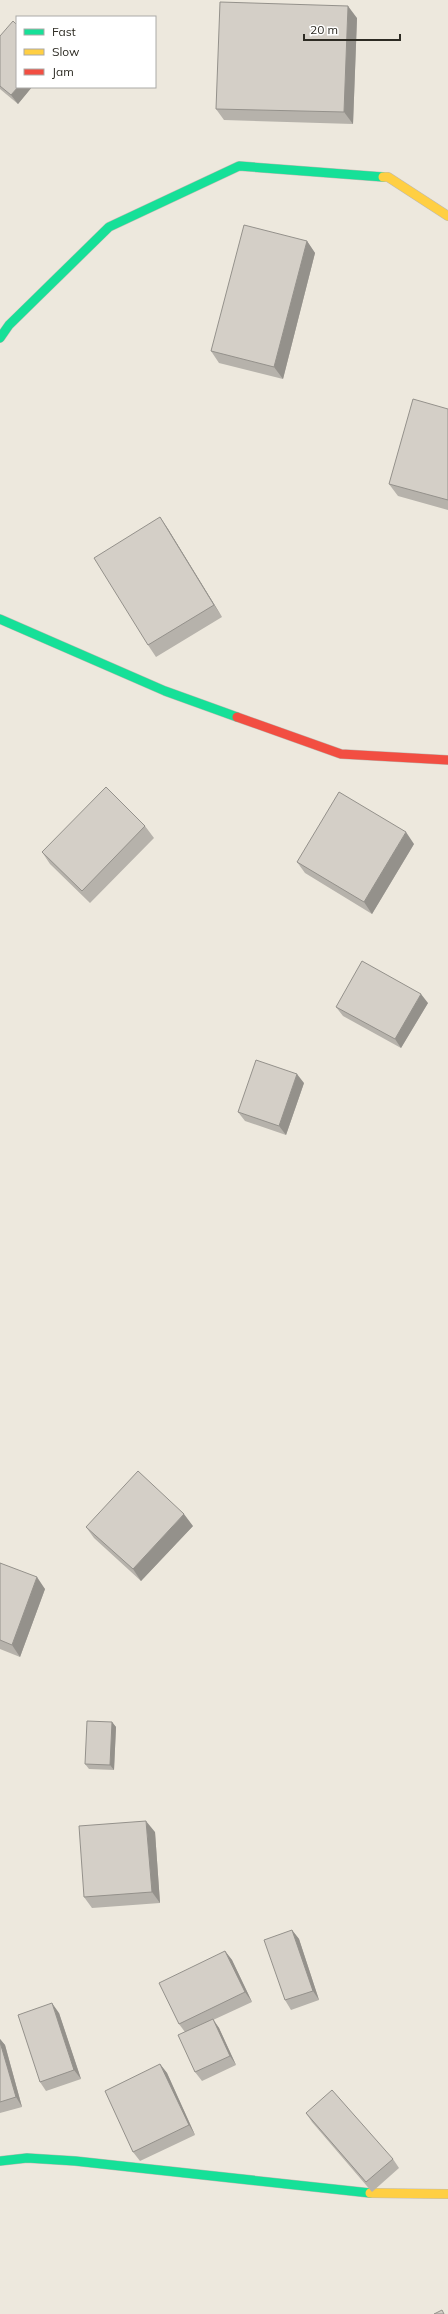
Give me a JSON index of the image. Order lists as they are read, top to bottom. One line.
{"legend":["Fast","Slow","Jam"],"scale_bar":"20 m"}
